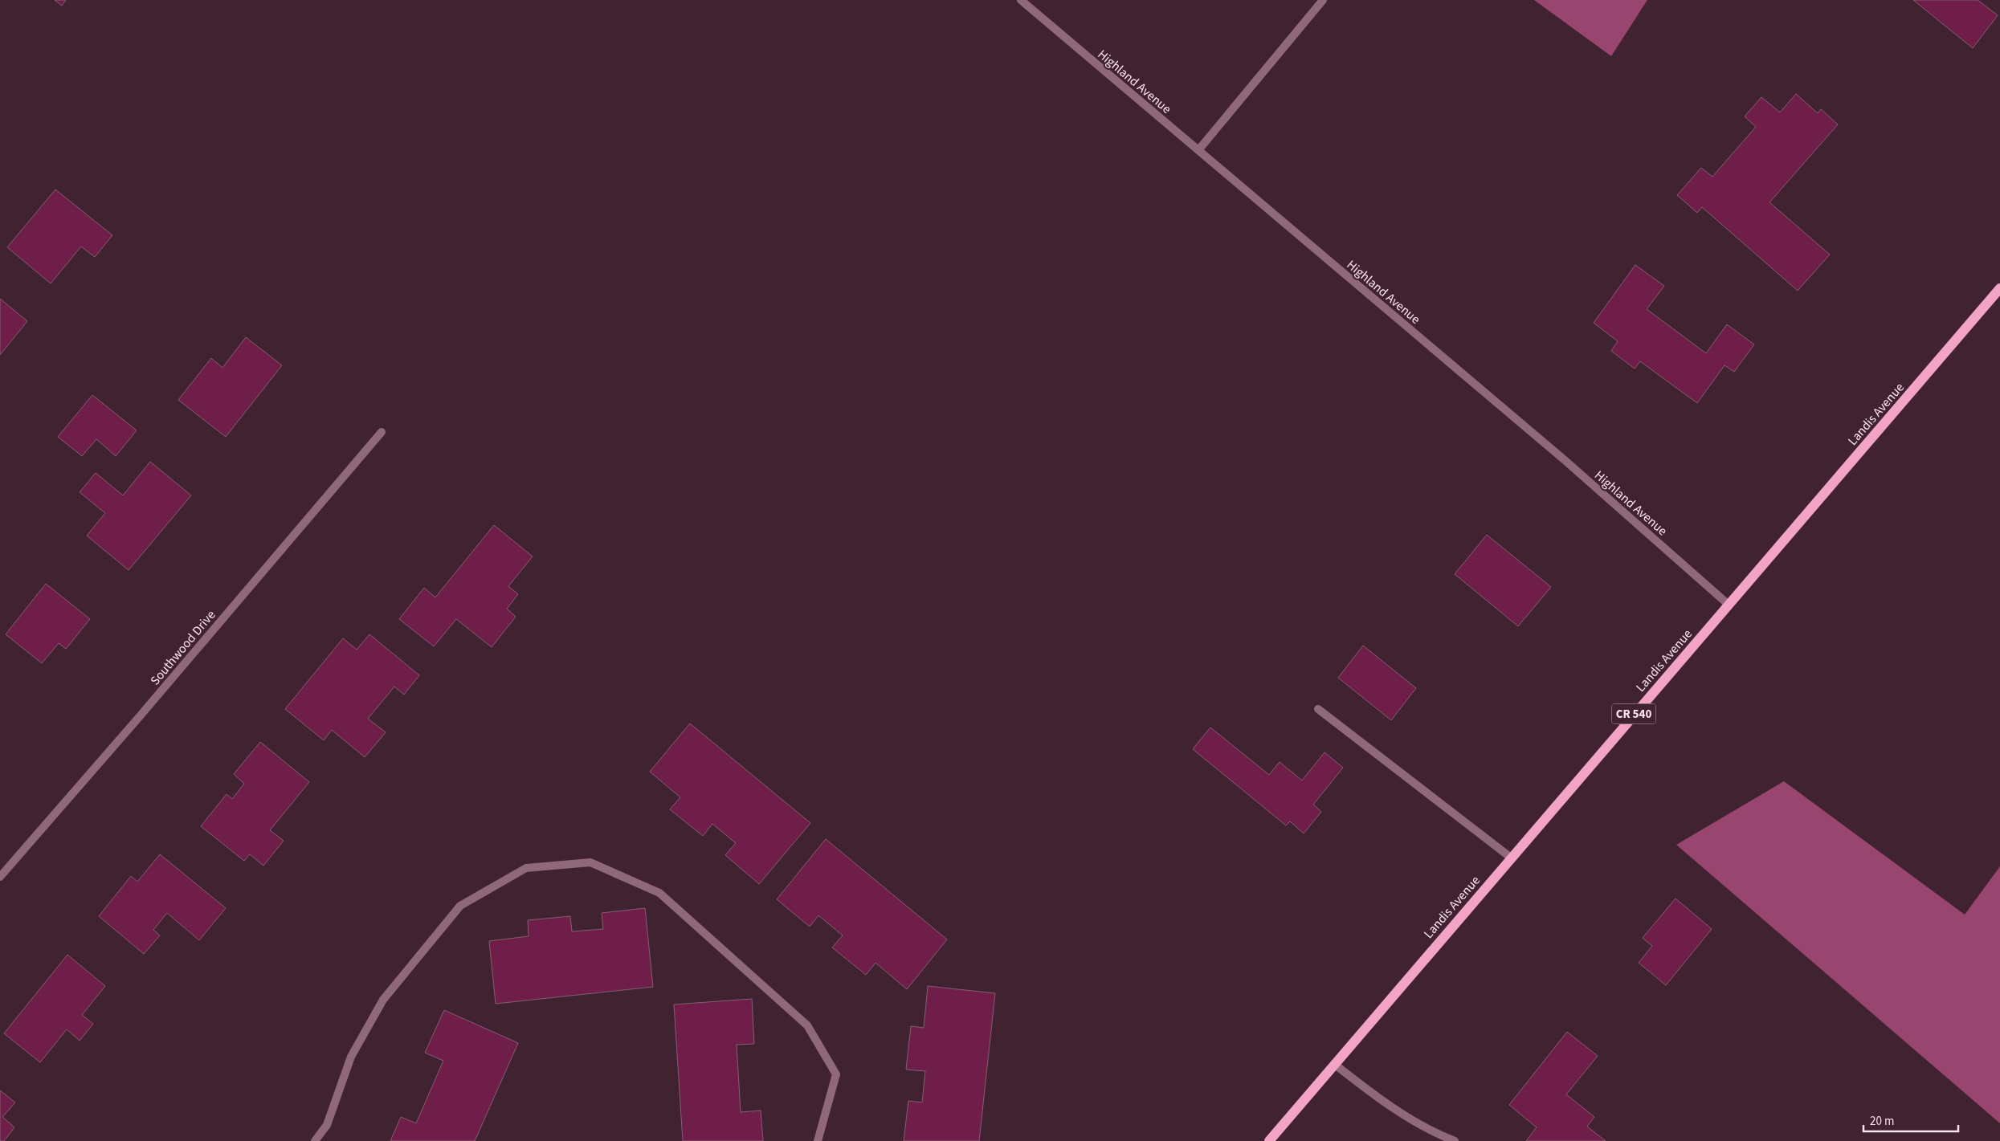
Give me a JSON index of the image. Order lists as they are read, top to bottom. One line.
{"streets":{"main road":["Landis Avenue","CR 540"],"street":["Highland Avenue","Southwood Drive"]},"crossings":[["Highland Avenue","Landis Avenue"]],"scale_bar":"20 m"}
